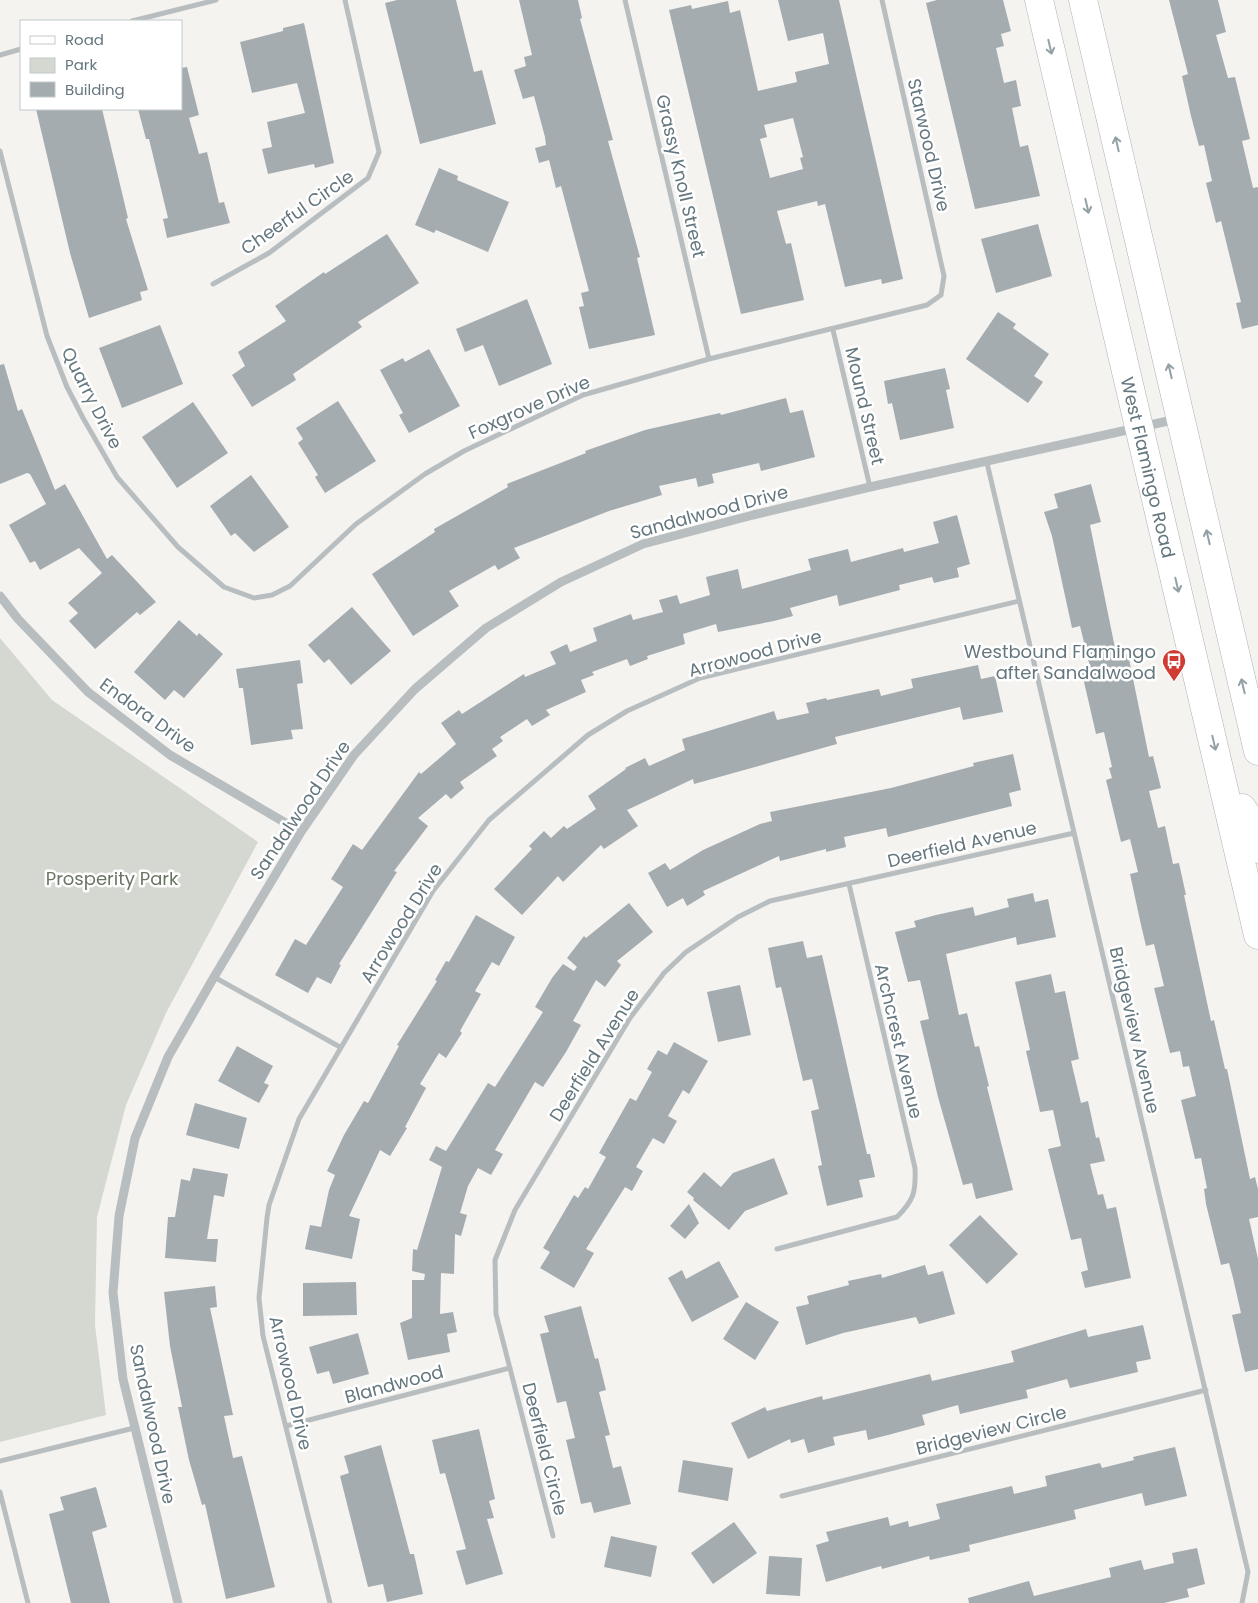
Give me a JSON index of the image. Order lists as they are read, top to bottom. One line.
{"streets":{"main road":["West Flamingo Road"],"street":["Starwood Drive","Grassy Knoll Street","Cheerful Circle","Quarry Drive","Mound Street","Foxgrove Drive","Sandalwood Drive","Arrowood Drive","Endora Drive","Deerfield Avenue","Bridgeview Avenue","Archcrest Avenue","Blandwood","Bridgeview Circle","Deerfield Circle"]},"crossings":[["Starwood Drive","Foxgrove Drive"],["Grassy Knoll Street","Foxgrove Drive"],["Quarry Drive","Foxgrove Drive"],["Mound Street","Foxgrove Drive"],["Mound Street","Sandalwood Drive"],["West Flamingo Road","Sandalwood Drive"],["Sandalwood Drive","Endora Drive"],["Sandalwood Drive","Bridgeview Avenue"],["Arrowood Drive","Bridgeview Avenue"],["Arrowood Drive","Blandwood"],["Deerfield Avenue","Bridgeview Avenue"],["Deerfield Avenue","Archcrest Avenue"],["Deerfield Avenue","Blandwood"],["Deerfield Avenue","Deerfield Circle"],["Bridgeview Avenue","Bridgeview Circle"],["Blandwood","Deerfield Circle"]],"parks":["Prosperity Park"],"places":{"bus stop":["Westbound Flamingo after Sandalwood"]},"legend":["Road","Park","Building"]}
